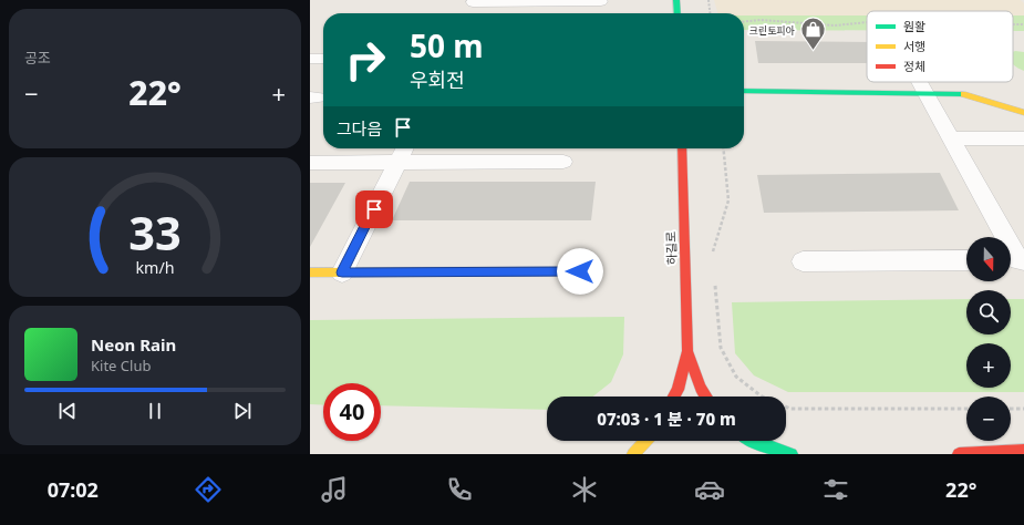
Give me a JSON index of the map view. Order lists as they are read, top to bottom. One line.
{"streets":{"main road":["하길로"]},"places":{"shop":["크린토피아"]},"legend":["원활","서행","정체"],"north":"bottom","page":{"tile":"공조","turn":["50 m","우회전"],"heat":["−","22°","+"],"then":"그다음","map_buttons":["+","−"],"song":["Neon Rain","Kite Club"],"limit":"40","trip":"07:03 · 1 분 · 70 m","tabs":["07:02","22°"],"gauge":["33","km/h"]}}
